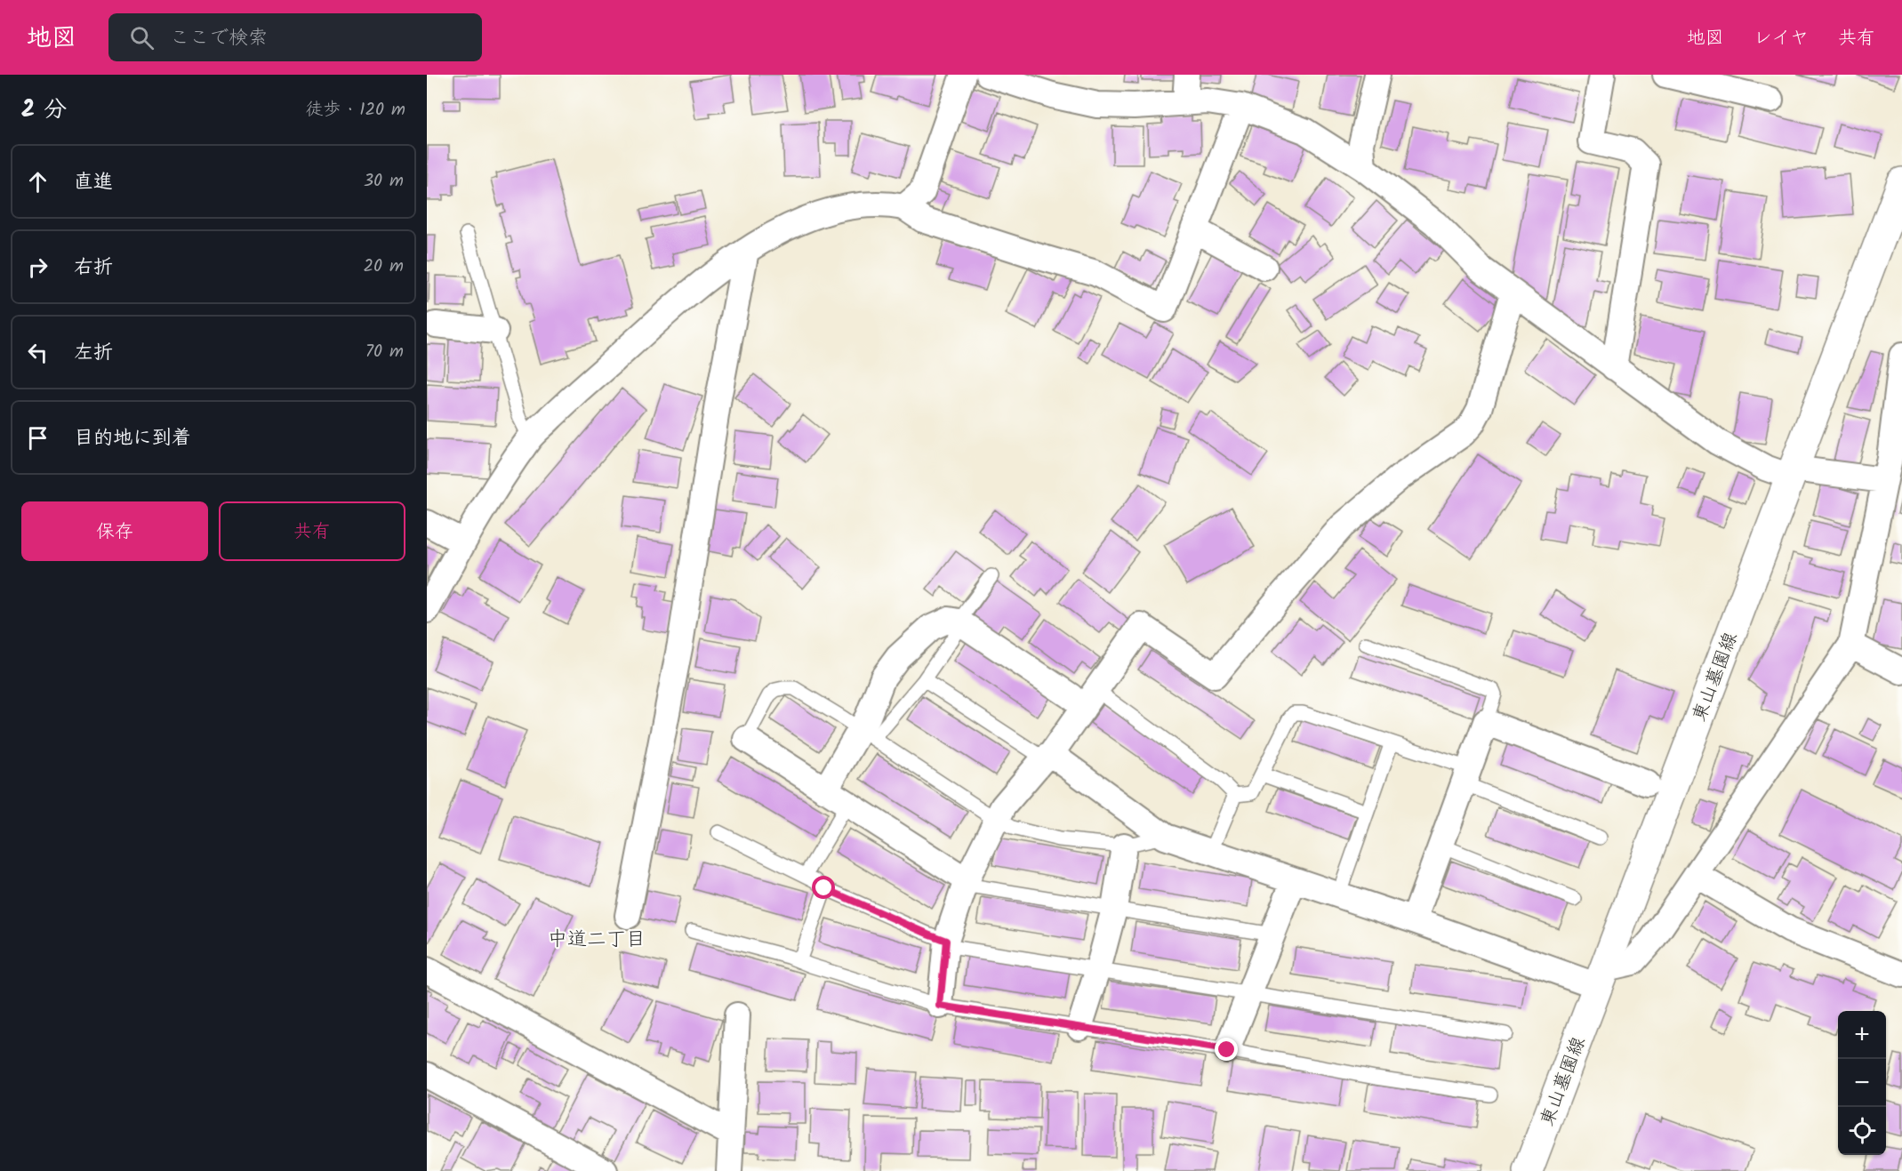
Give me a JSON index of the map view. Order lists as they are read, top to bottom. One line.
{"streets":{"street":["東山墓園線"]},"districts":["中道二丁目"],"page":{"header":"地図","search":"ここで検索","nav":["地図","レイヤ","共有"],"heading":["2 分","徒歩 · 120 m"],"list":[["直進","30 m"],["右折","20 m"],["左折","70 m"],"目的地に到着"],"buttons":["保存","共有"],"map_buttons":["+","−"]}}
